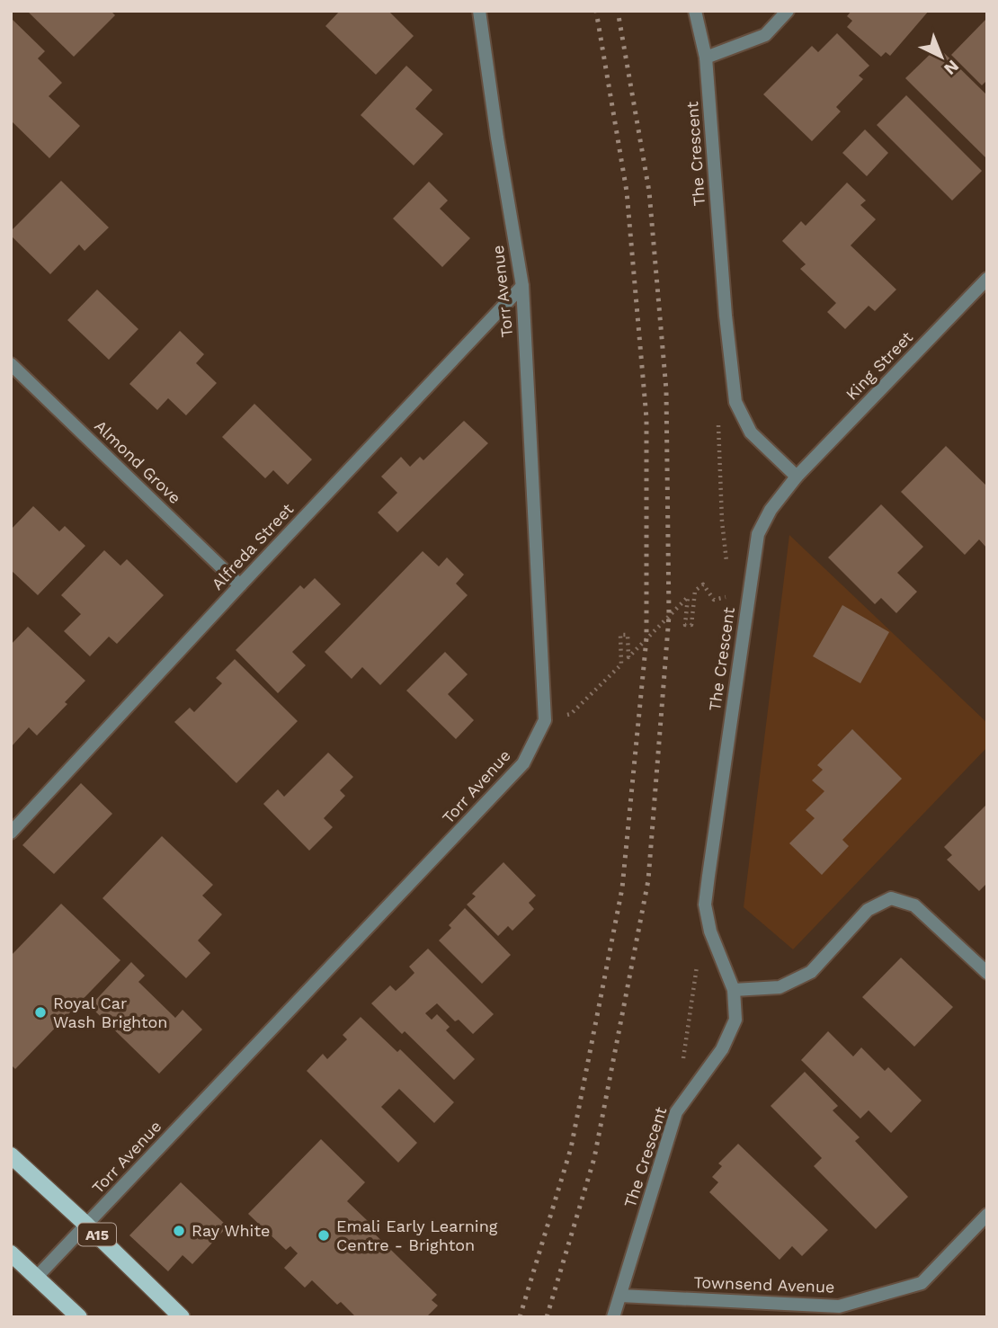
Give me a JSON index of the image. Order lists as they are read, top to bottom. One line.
{"streets":{"main road":["A15"],"street":["The Crescent","Torr Avenue","King Street","Almond Grove","Alfreda Street","Townsend Avenue"]},"crossings":[["The Crescent","King Street"],["The Crescent","Townsend Avenue"],["Torr Avenue","Alfreda Street"],["Torr Avenue","A15"],["Almond Grove","Alfreda Street"]],"places":["Royal Car Wash Brighton","Ray White","Emali Early Learning Centre - Brighton"],"north":"bottom right"}
